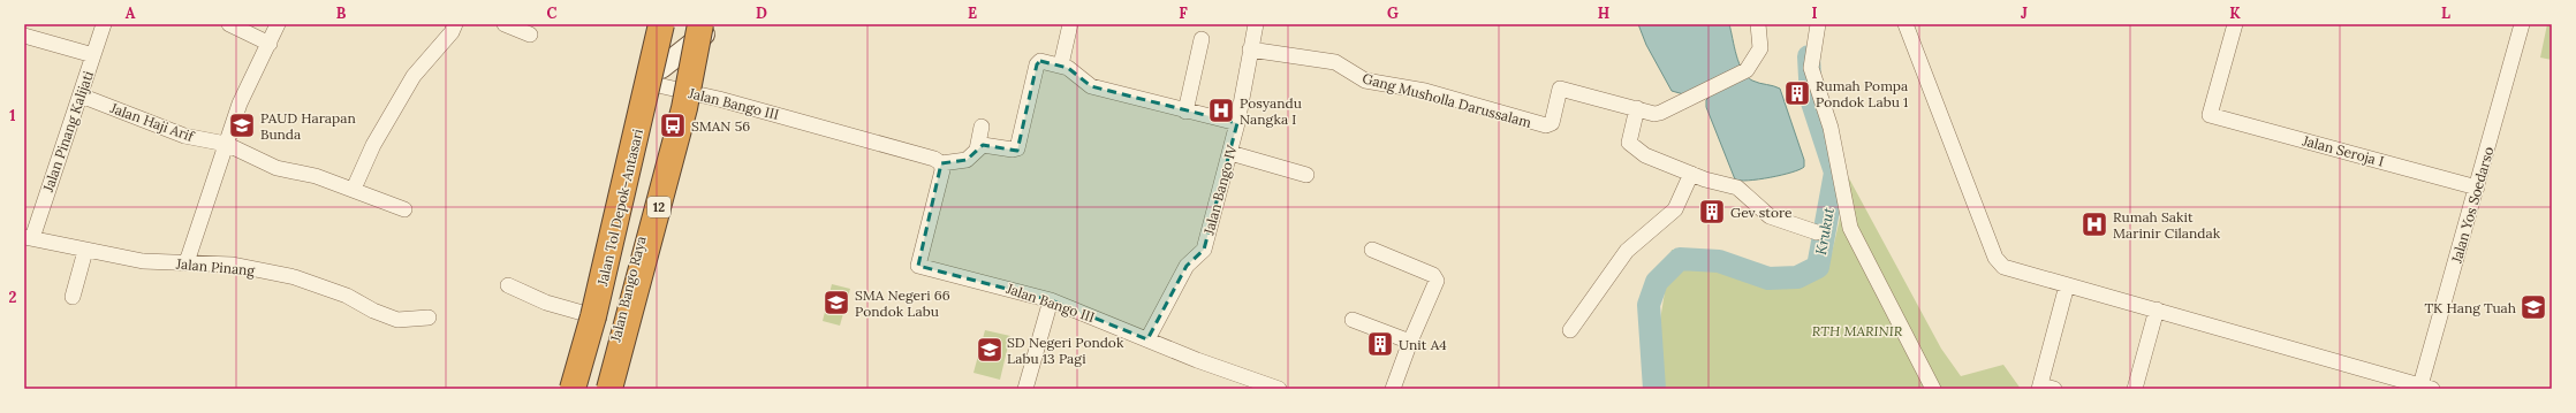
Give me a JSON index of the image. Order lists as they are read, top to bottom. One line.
{"streets":{"highway":["Jalan Tol Depok–Antasari","12"],"street":["Gang Musholla Darussalam","Jalan Bango III","Jalan Haji Arif","Jalan Pinang Kalijati","Jalan Seroja I","Jalan Bango IV","Jalan Yos Soedarso","Jalan Pinang","Jalan Bango Raya"]},"crossings":[["Gang Musholla Darussalam","Jalan Bango IV"],["Jalan Bango III","Jalan Bango IV"],["Jalan Bango III","Jalan Bango Raya"],["Jalan Haji Arif","Jalan Pinang Kalijati"],["Jalan Pinang Kalijati","Jalan Pinang"],["Jalan Seroja I","Jalan Yos Soedarso"]],"water":["Krukut"],"parks":["RTH MARINIR"],"places":{"building":["Rumah Pompa Pondok Labu 1","Gev store","Unit A4"],"hospital":["Posyandu Nangka I","Rumah Sakit Marinir Cilandak"],"school or university":["PAUD Harapan Bunda","SMA Negeri 66 Pondok Labu","TK Hang Tuah","SD Negeri Pondok Labu 13 Pagi"],"bus stop":["SMAN 56"]},"grid":{"columns":["A","B","C","D","E","F","G","H","I","J","K","L"],"rows":["1","2"]}}
